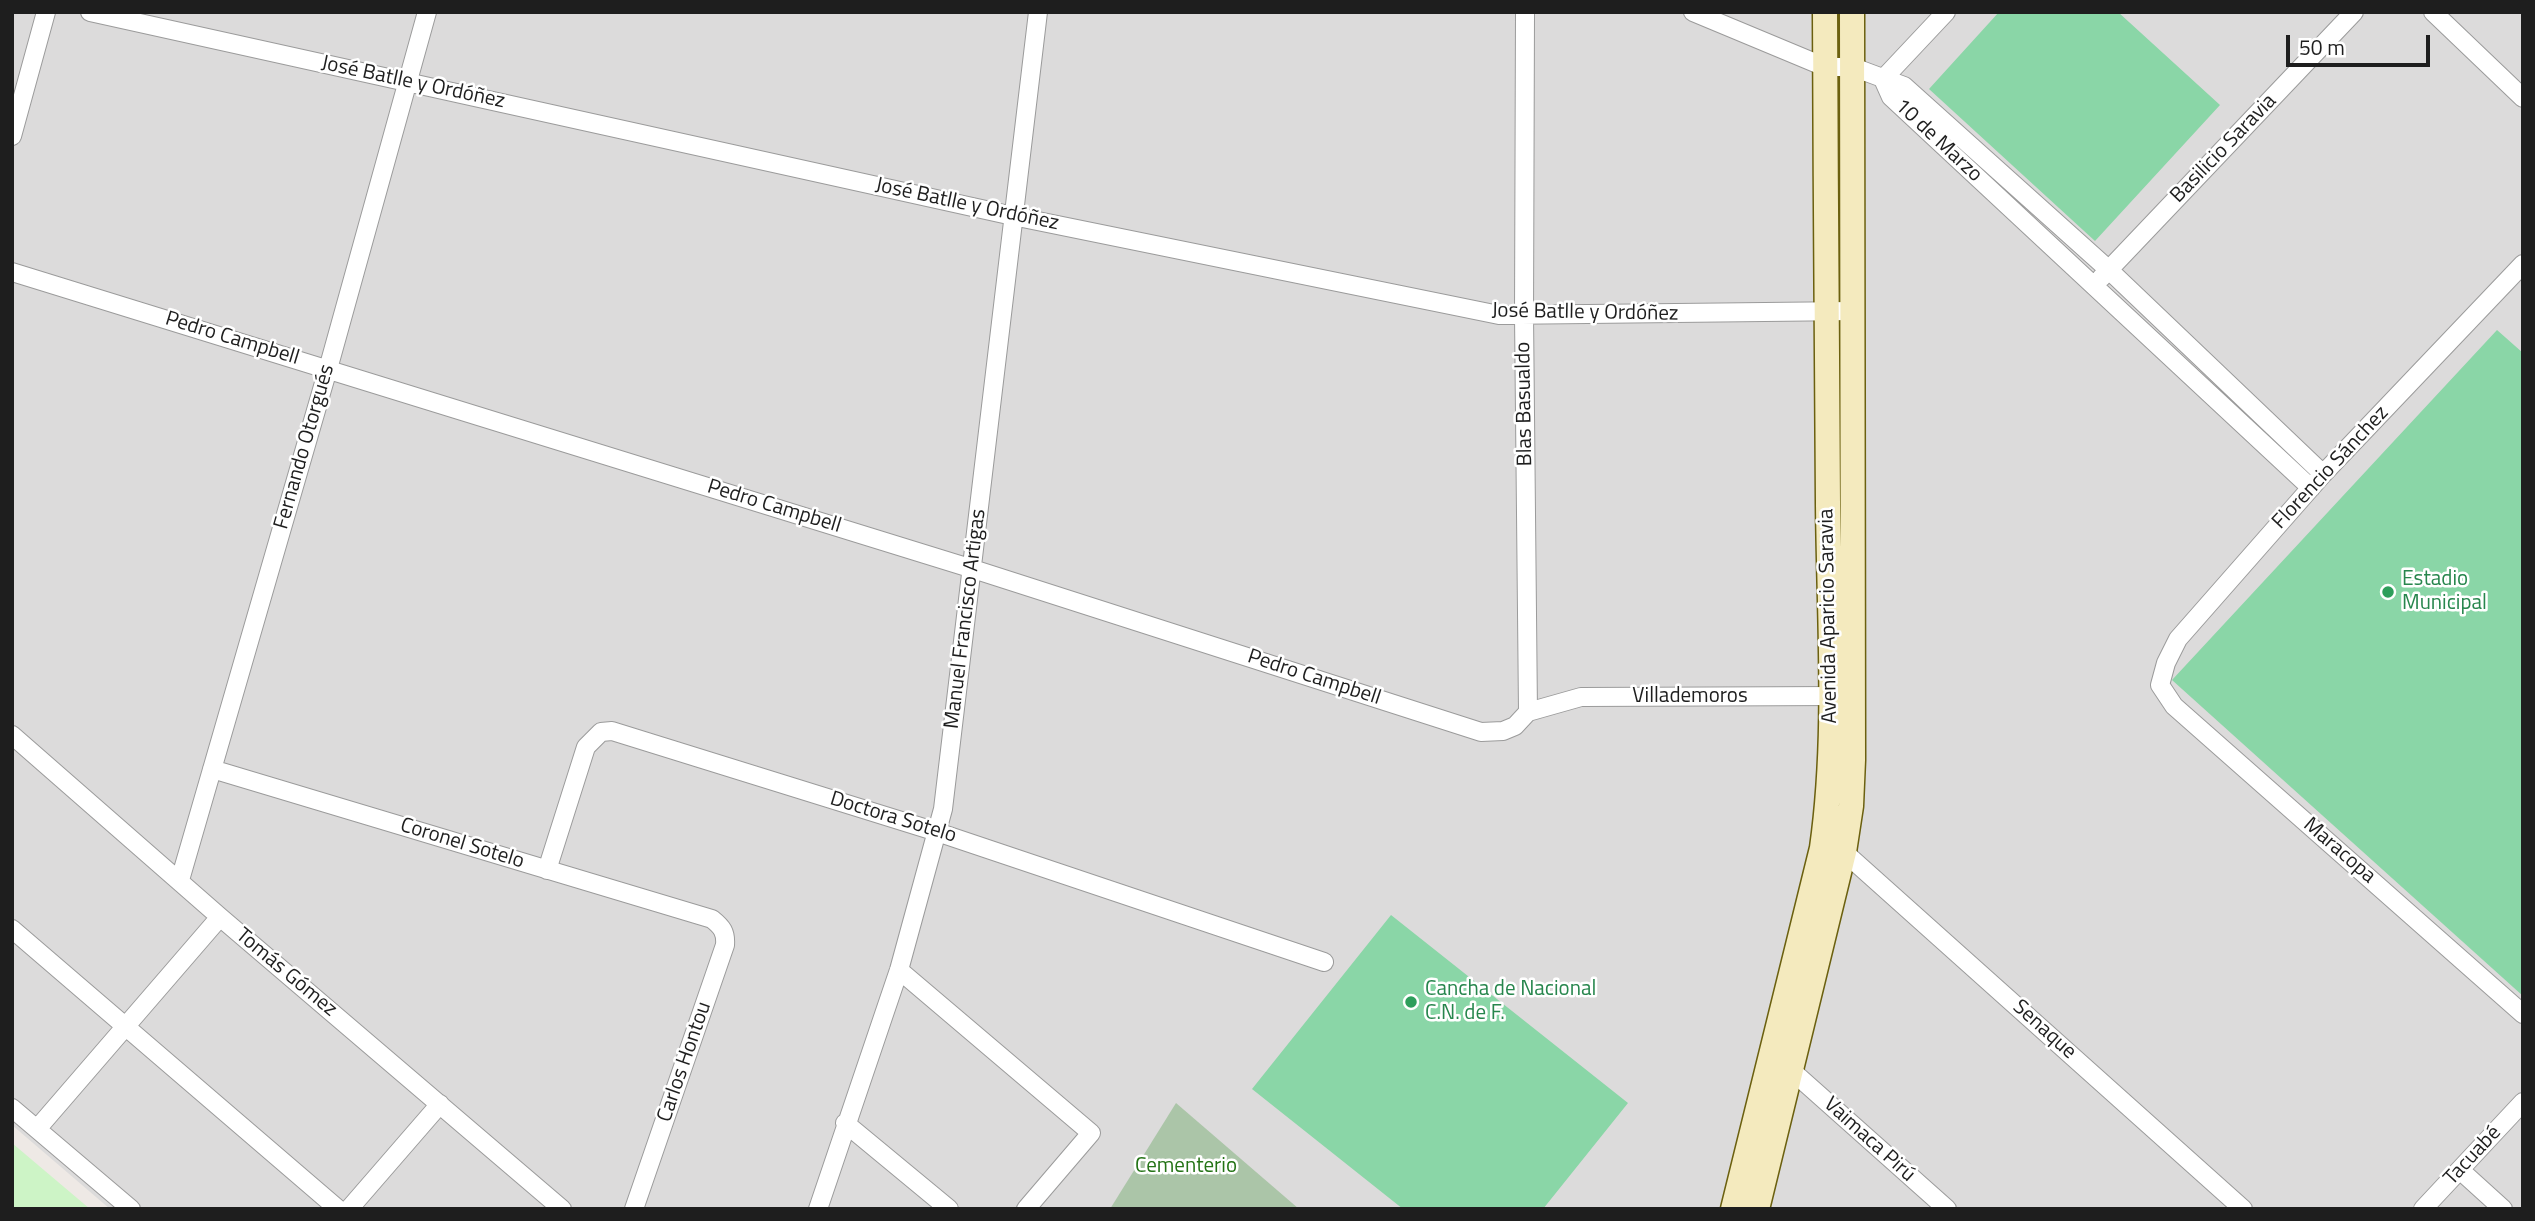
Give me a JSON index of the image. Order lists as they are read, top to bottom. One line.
{"streets":{"street":["José Batlle y Ordóñez","10 de Marzo","Basilicio Saravia","Pedro Campbell","Blas Basualdo","Fernando Otorgués","Florencio Sánchez","Avenida Aparicio Saravia","Manuel Francisco Artigas","Villademoros","Doctora Sotelo","Coronel Sotelo","Maracopa","Tomás Gómez","Senaque","Carlos Hontou","Vaimaca Pirú","Tacuabé"]},"crossings":[["José Batlle y Ordóñez","Blas Basualdo"],["José Batlle y Ordóñez","Fernando Otorgués"],["José Batlle y Ordóñez","Avenida Aparicio Saravia"],["José Batlle y Ordóñez","Manuel Francisco Artigas"],["10 de Marzo","Basilicio Saravia"],["10 de Marzo","Florencio Sánchez"],["Pedro Campbell","Blas Basualdo"],["Pedro Campbell","Fernando Otorgués"],["Pedro Campbell","Manuel Francisco Artigas"],["Pedro Campbell","Villademoros"],["Blas Basualdo","Villademoros"],["Fernando Otorgués","Coronel Sotelo"],["Fernando Otorgués","Tomás Gómez"],["Florencio Sánchez","Maracopa"],["Avenida Aparicio Saravia","Villademoros"],["Avenida Aparicio Saravia","Senaque"],["Avenida Aparicio Saravia","Vaimaca Pirú"],["Manuel Francisco Artigas","Doctora Sotelo"],["Doctora Sotelo","Coronel Sotelo"],["Coronel Sotelo","Carlos Hontou"]],"parks":["Cementerio"],"places":["Estadio Municipal","Cancha de Nacional C.N. de F."],"scale_bar":"50 m"}
